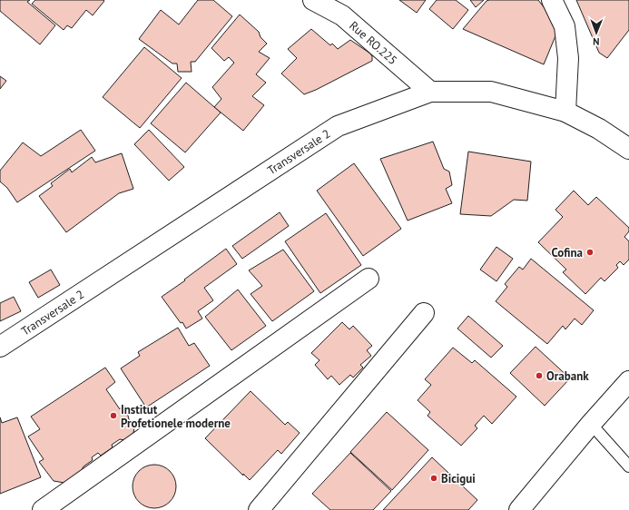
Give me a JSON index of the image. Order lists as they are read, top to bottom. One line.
{"streets":{"street":["Rue RO.225","Transversale 2"]},"crossings":[["Rue RO.225","Transversale 2"]],"places":["Cofina","Orabank","Institut Profetionele moderne","Bicigui"],"north":"bottom"}
